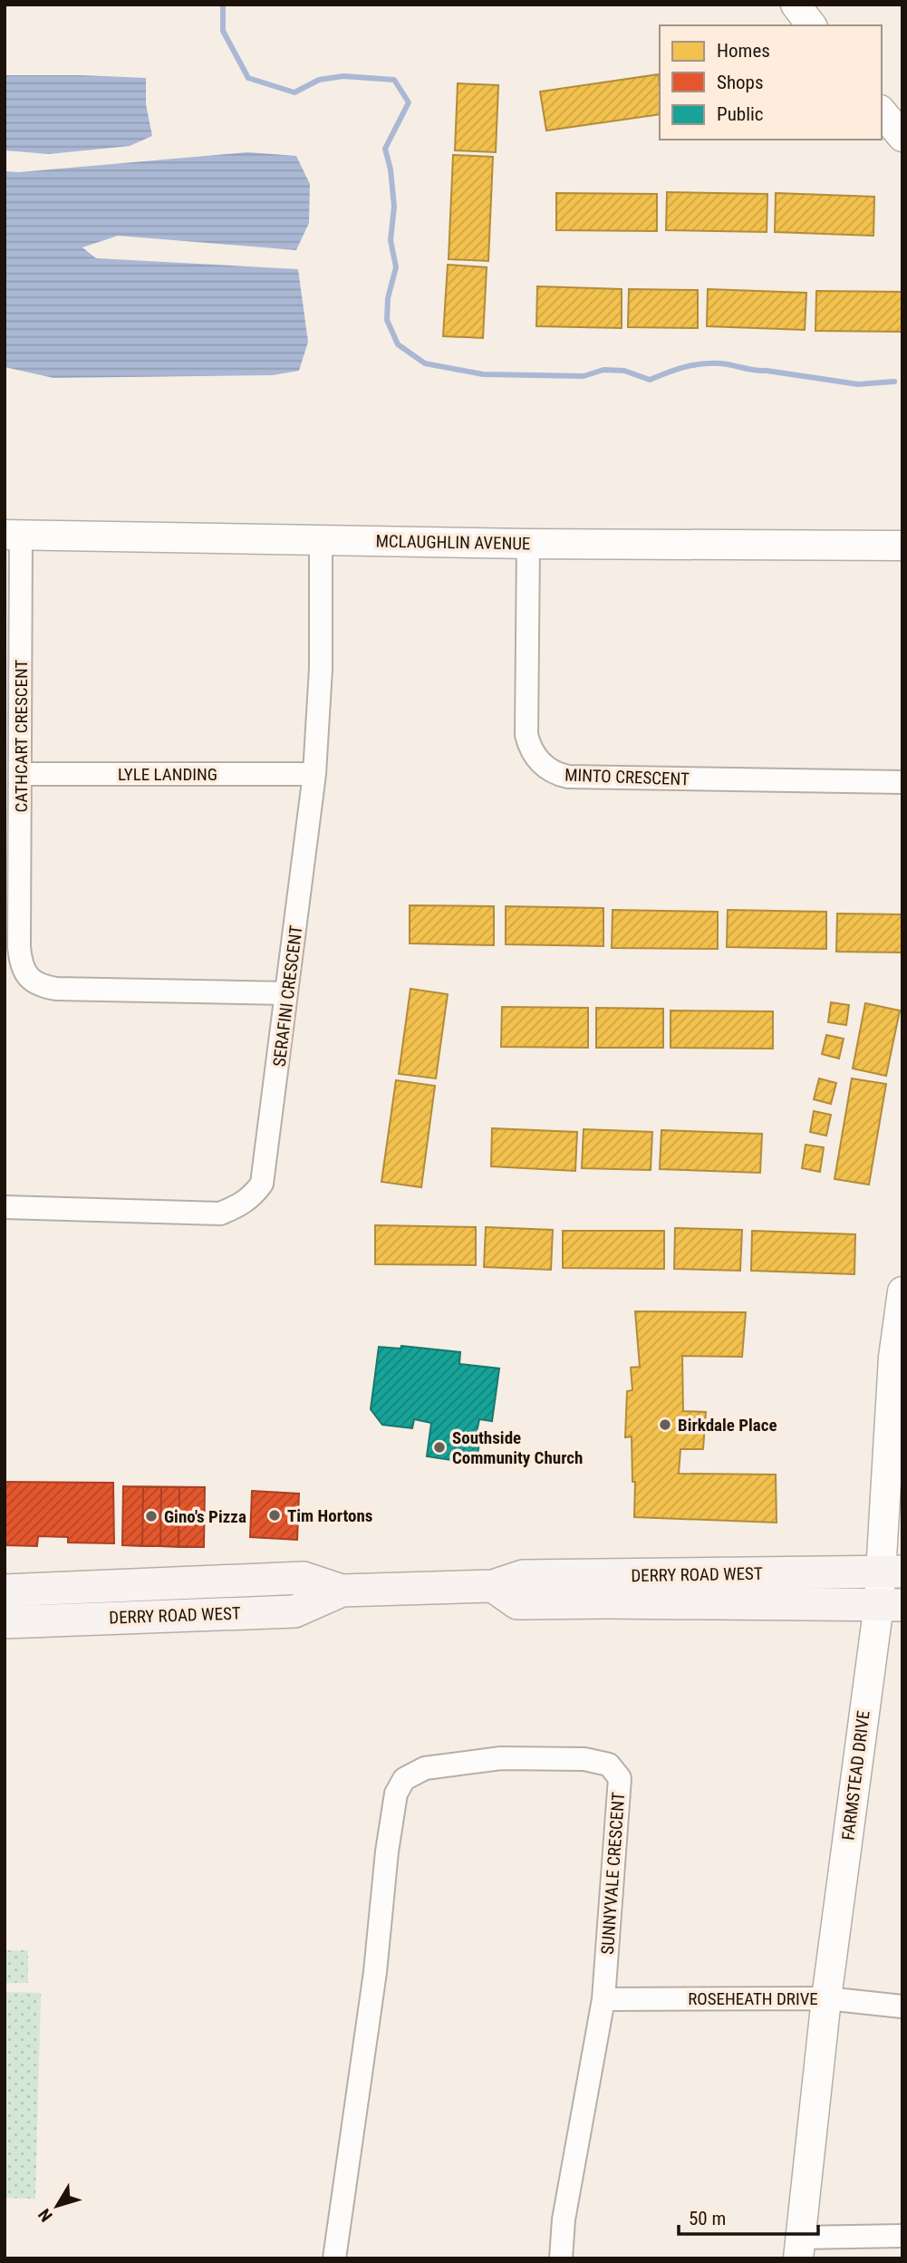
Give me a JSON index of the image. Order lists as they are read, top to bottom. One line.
{"streets":{"main road":["DERRY ROAD WEST"],"street":["MCLAUGHLIN AVENUE","CATHCART CRESCENT","LYLE LANDING","MINTO CRESCENT","SERAFINI CRESCENT","FARMSTEAD DRIVE","SUNNYVALE CRESCENT","ROSEHEATH DRIVE"]},"crossings":[["MCLAUGHLIN AVENUE","CATHCART CRESCENT"],["MCLAUGHLIN AVENUE","MINTO CRESCENT"],["MCLAUGHLIN AVENUE","SERAFINI CRESCENT"],["CATHCART CRESCENT","LYLE LANDING"],["CATHCART CRESCENT","SERAFINI CRESCENT"],["LYLE LANDING","SERAFINI CRESCENT"],["DERRY ROAD WEST","FARMSTEAD DRIVE"],["FARMSTEAD DRIVE","ROSEHEATH DRIVE"],["SUNNYVALE CRESCENT","ROSEHEATH DRIVE"]],"places":["Birkdale Place","Southside Community Church","Tim Hortons","Gino's Pizza"],"legend":["Homes","Shops","Public"],"scale_bar":"50 m","north":"bottom left"}
